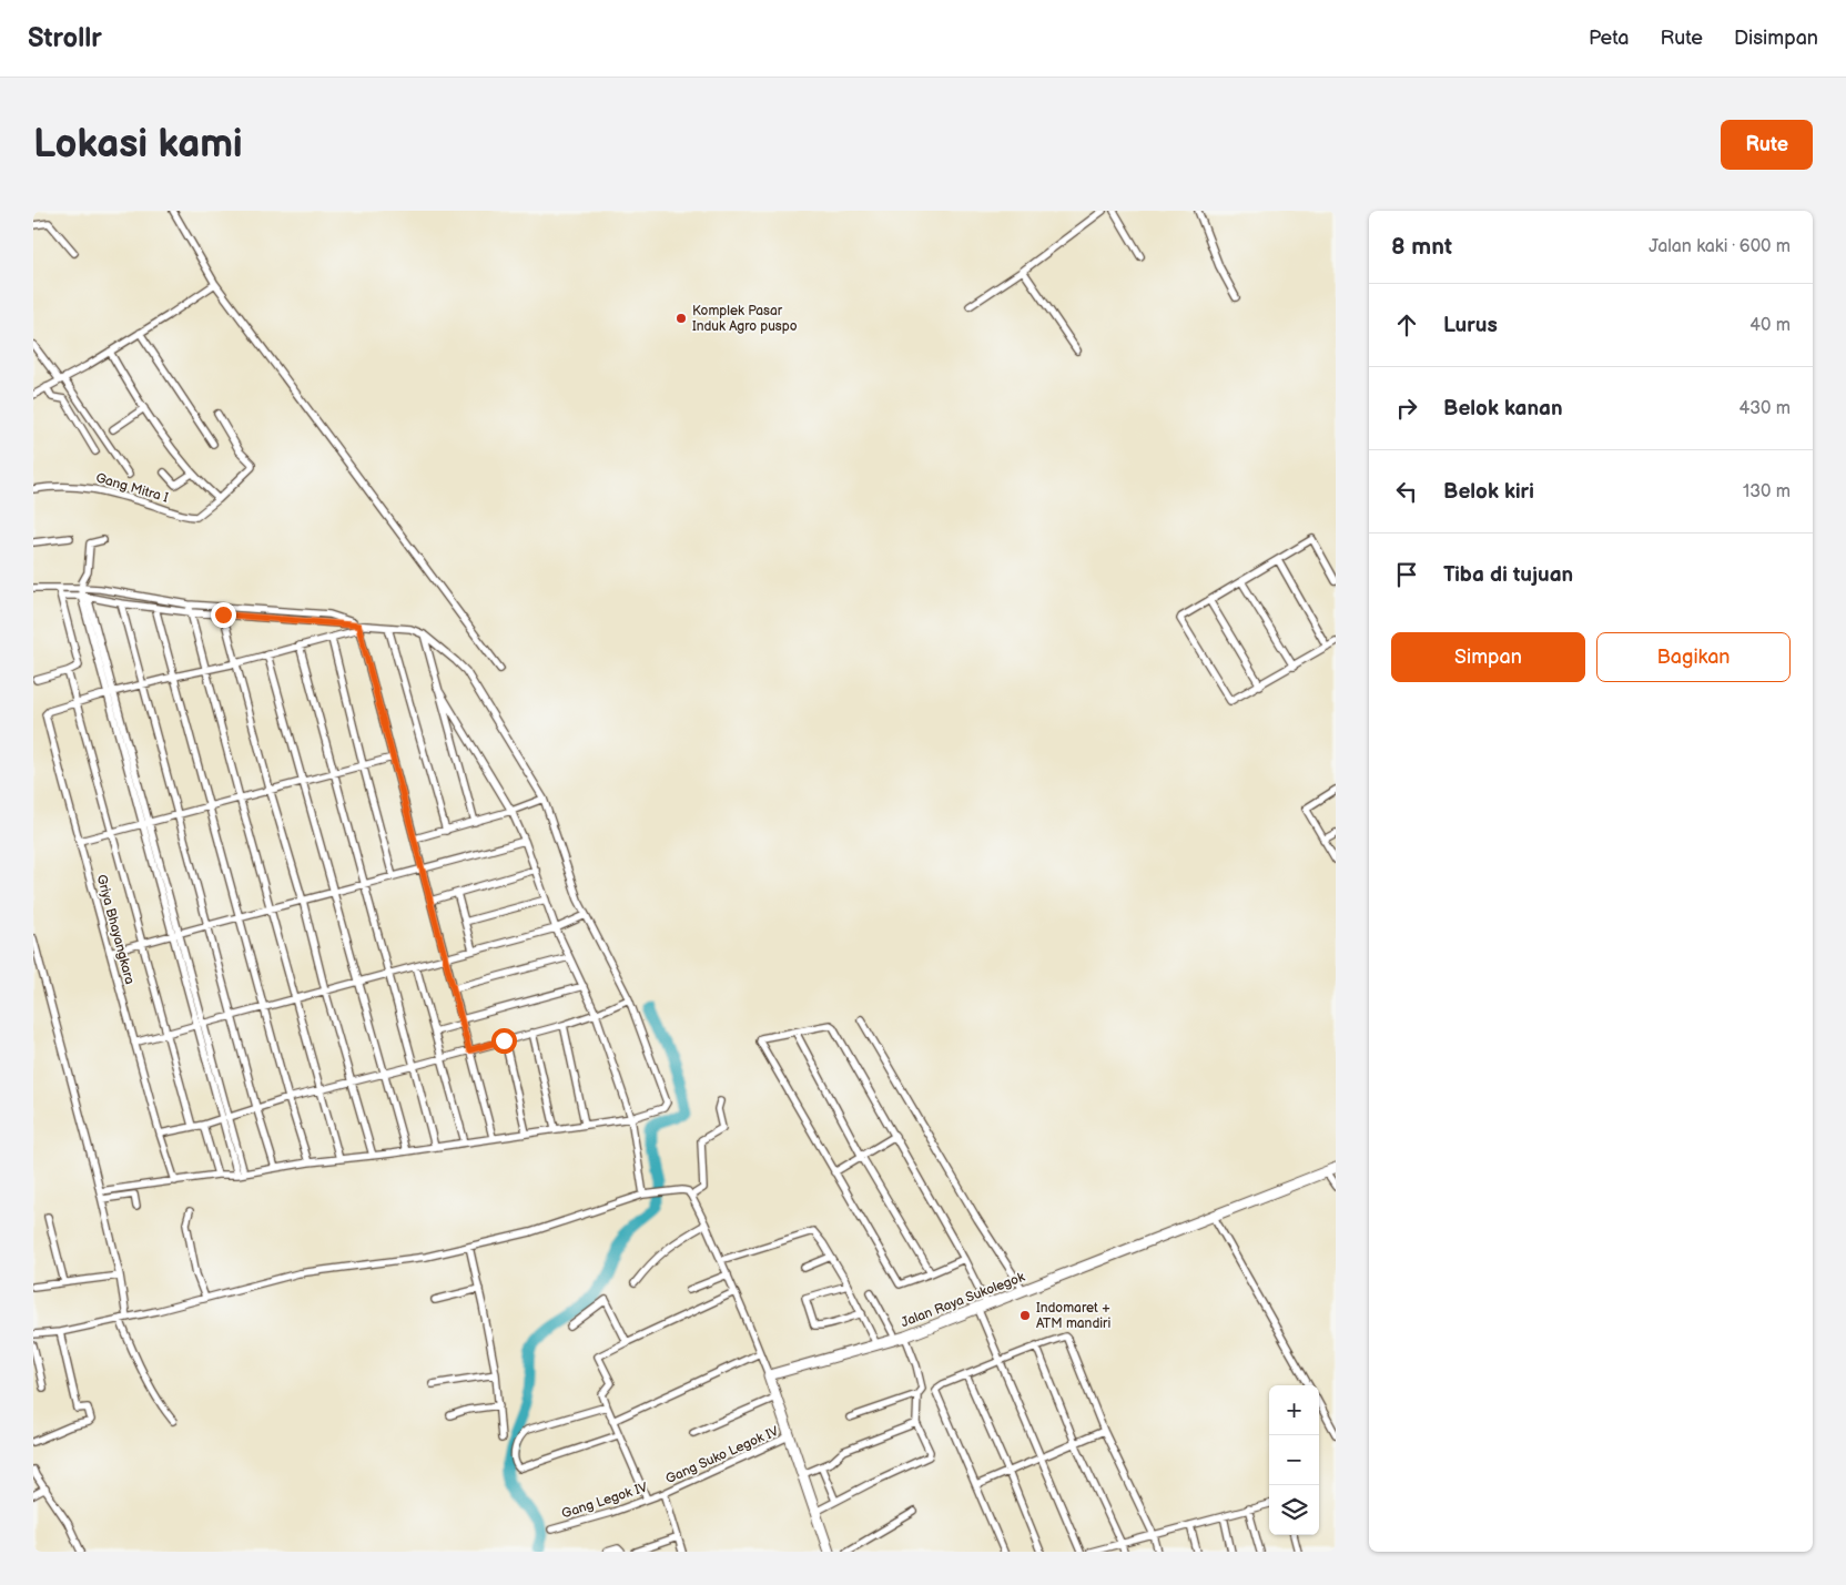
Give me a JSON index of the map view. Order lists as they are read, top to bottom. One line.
{"streets":{"street":["Gang Mitra I","Griya Bhayangkara","Jalan Raya Sukolegok","Gang Suko Legok IV","Gang Legok IV"]},"crossings":[["Gang Suko Legok IV","Gang Legok IV"]],"places":["Komplek Pasar Induk Agro puspo","Indomaret + ATM mandiri"],"page":{"header":"Strollr","nav":["Peta","Rute","Disimpan"],"buttons":["Rute",["Simpan","Bagikan"]],"title":"Lokasi kami","heading":["8 mnt","Jalan kaki · 600 m"],"list":[["Lurus","40 m"],["Belok kanan","430 m"],["Belok kiri","130 m"],"Tiba di tujuan"],"map_buttons":["+","−"]}}
